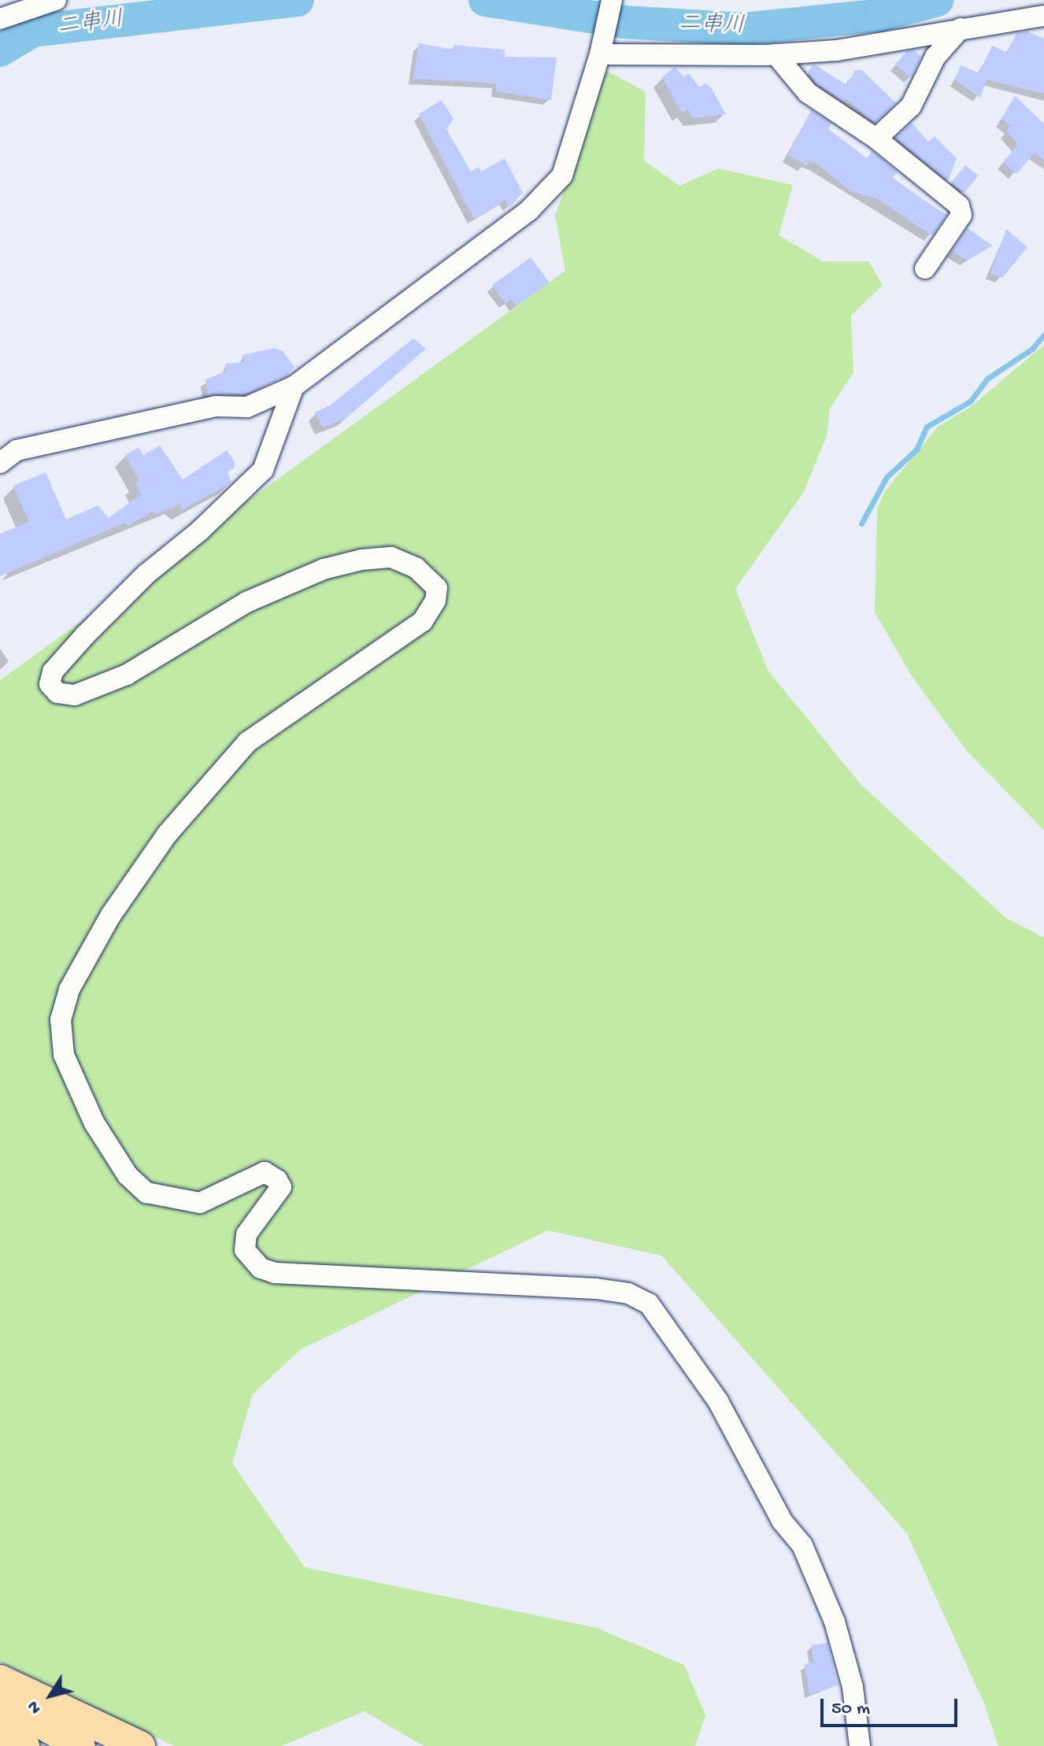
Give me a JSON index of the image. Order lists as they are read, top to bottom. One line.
{"water":["二串川"],"scale_bar":"50 m","north":"bottom left"}
